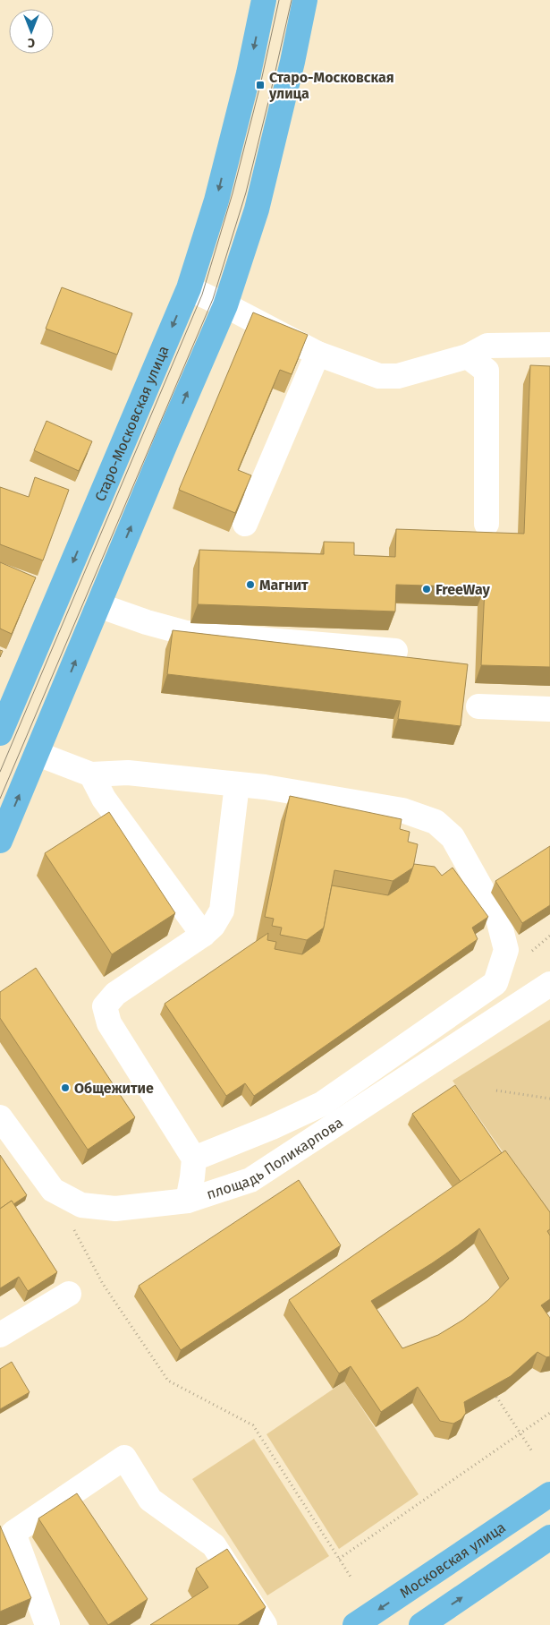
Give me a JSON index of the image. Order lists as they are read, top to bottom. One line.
{"streets":{"main road":["Старо-Московская улица","Московская улица"],"street":["площадь Поликарпова"]},"places":{"transit":["Старо-Московская улица"],"other":["Магнит","FreeWay","Общежитие"]},"north":"bottom"}
